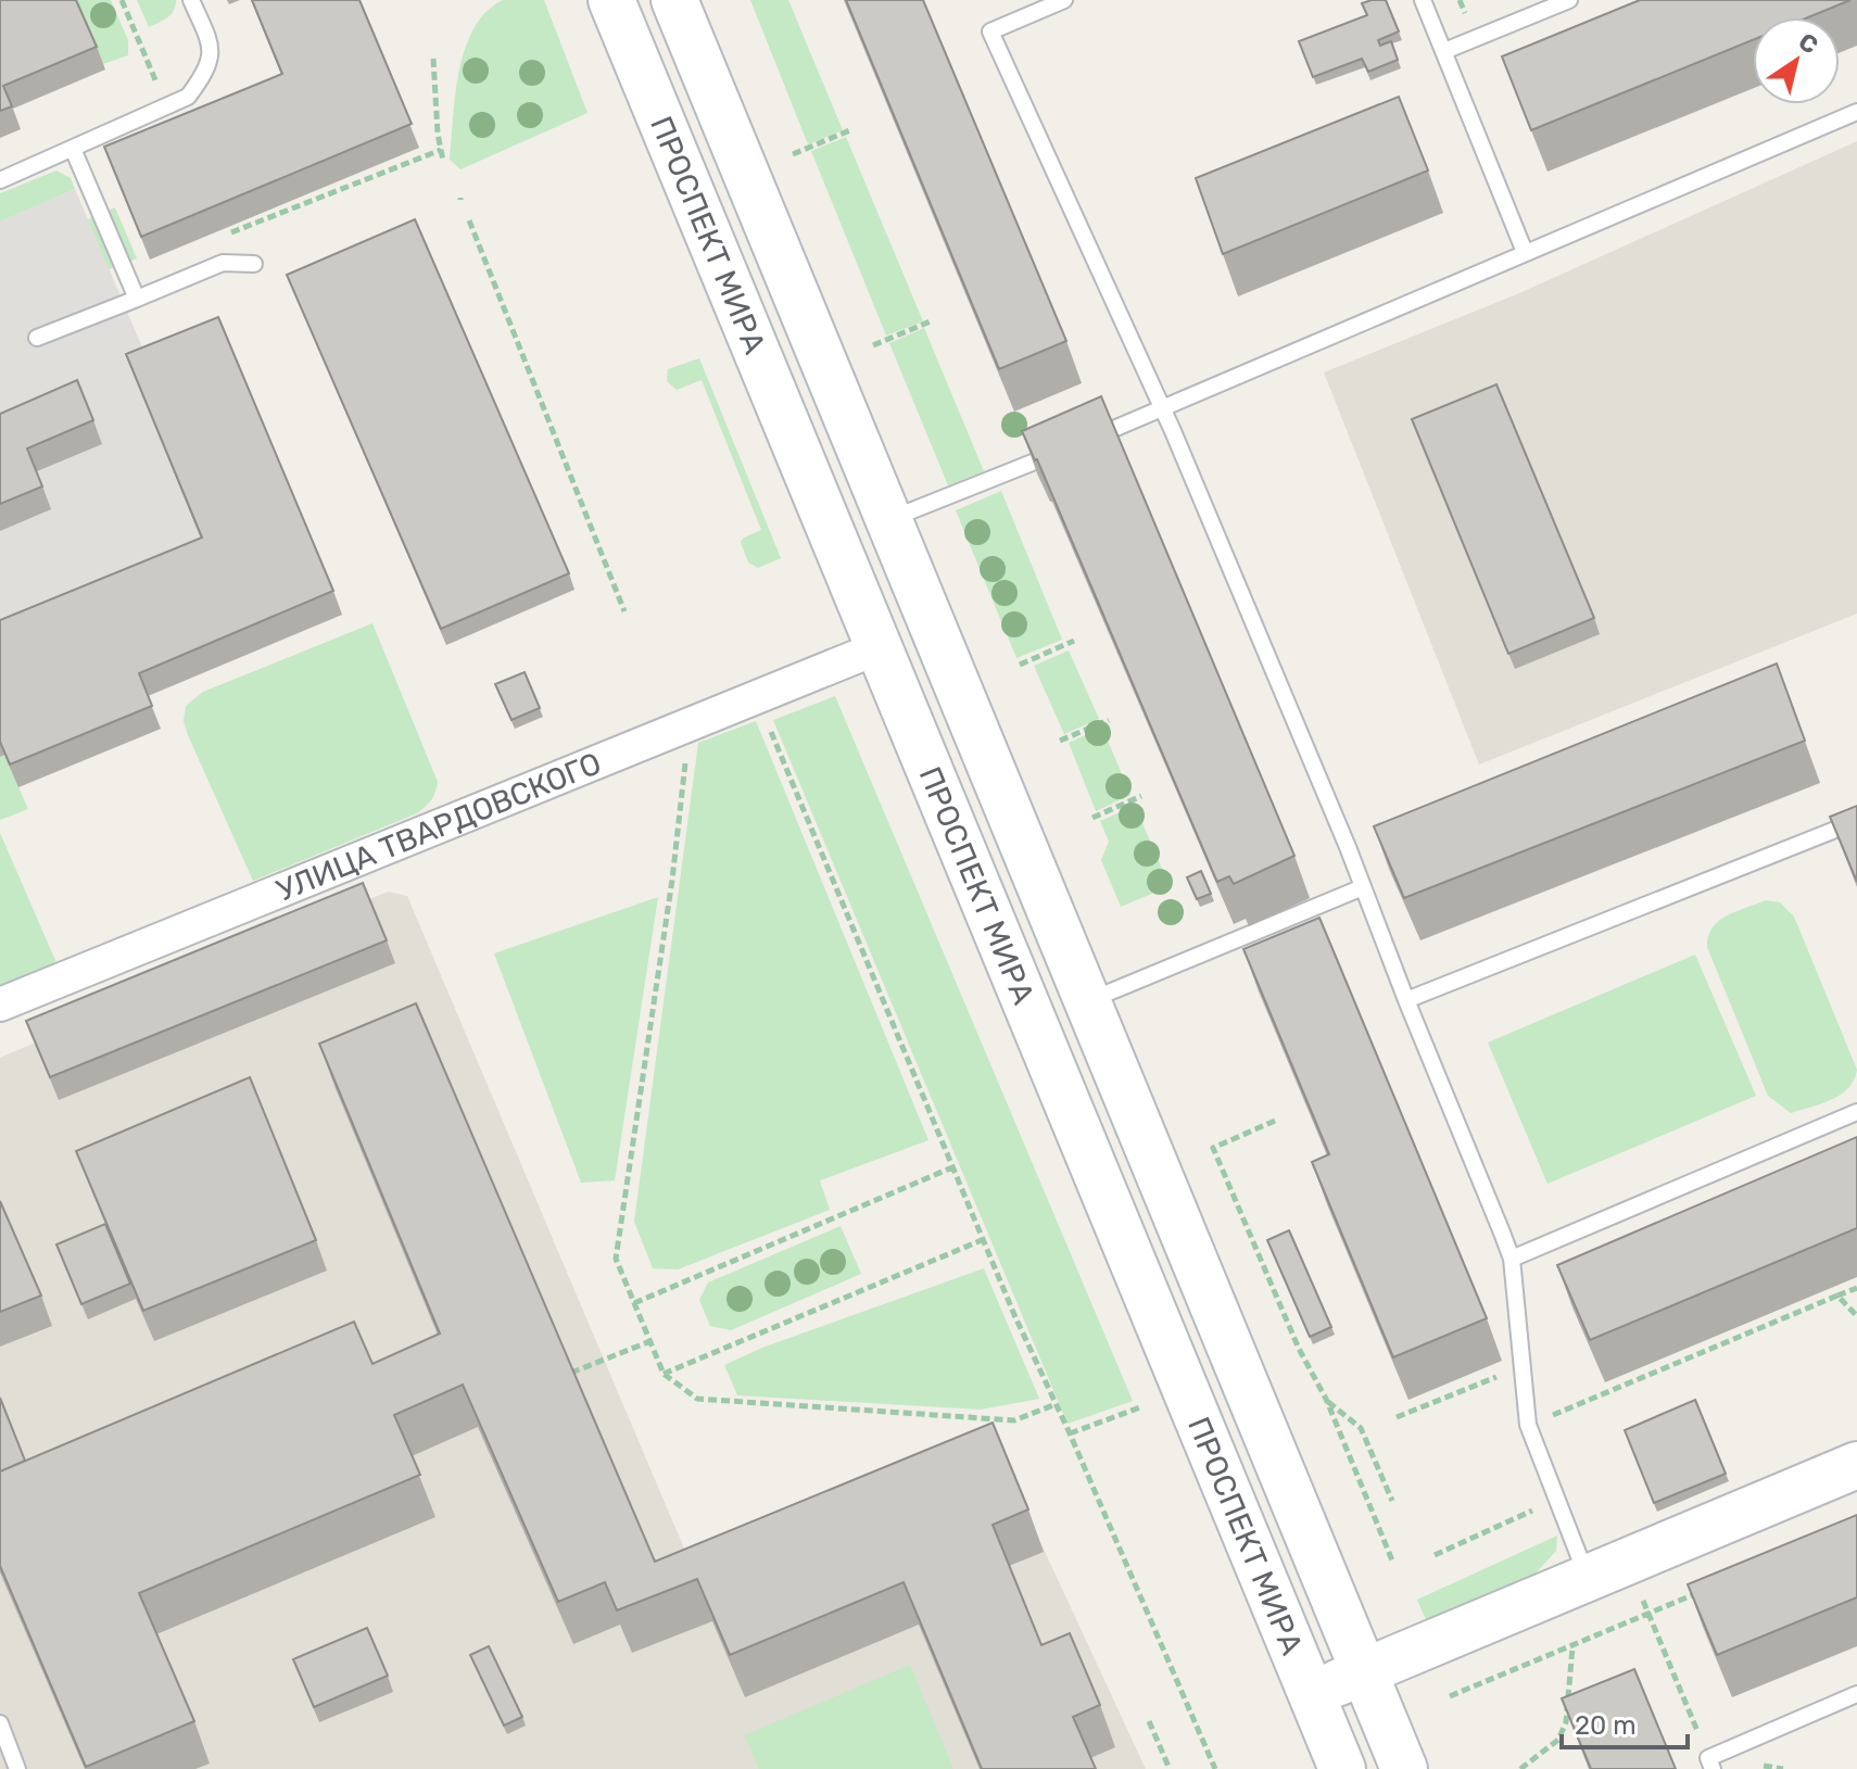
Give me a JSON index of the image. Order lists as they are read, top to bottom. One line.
{"streets":{"main road":["ПРОСПЕКТ МИРА"],"street":["УЛИЦА ТВАРДОВСКОГО"]},"crossings":[["ПРОСПЕКТ МИРА","УЛИЦА ТВАРДОВСКОГО"]],"scale_bar":"20 m","north":"top right"}
